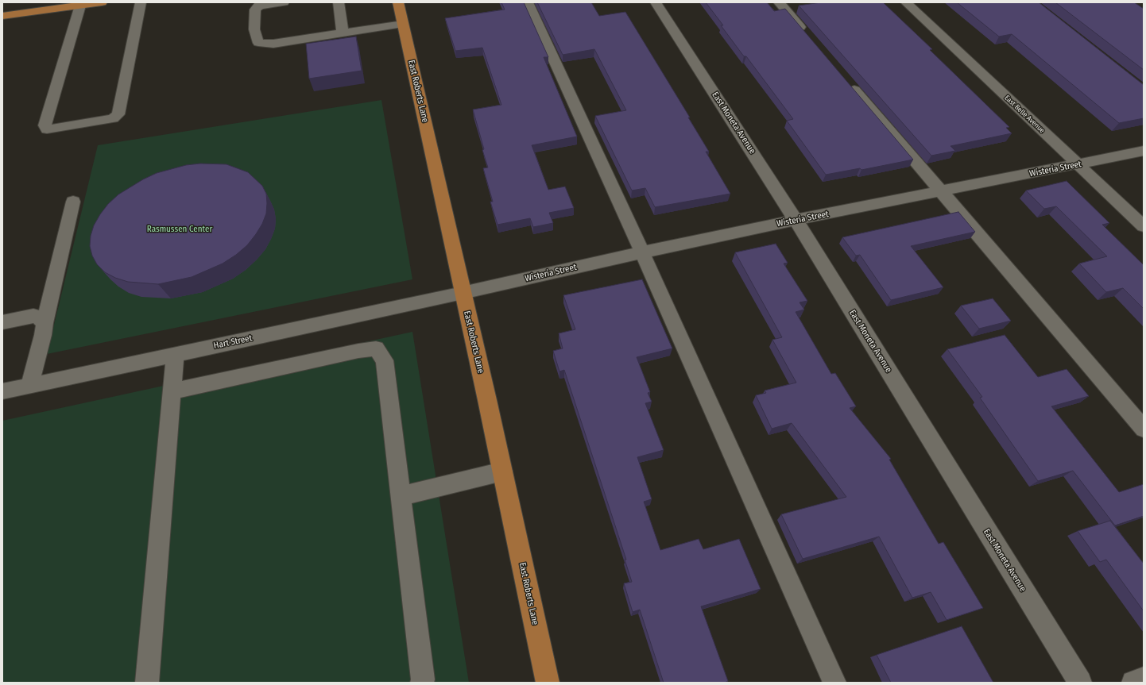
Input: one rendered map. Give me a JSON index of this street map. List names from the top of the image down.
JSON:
{
  "streets": {
    "main road": ["East Roberts Lane"],
    "street": [
      "East Belle Avenue",
      "East Moneta Avenue",
      "Wisteria Street",
      "Hart Street"
    ]
  },
  "crossings": [
    ["East Roberts Lane", "Wisteria Street"],
    ["East Roberts Lane", "Hart Street"],
    ["East Belle Avenue", "Wisteria Street"],
    ["East Moneta Avenue", "Wisteria Street"],
    ["Wisteria Street", "Hart Street"]
  ],
  "parks": ["Rasmussen Center"]
}
